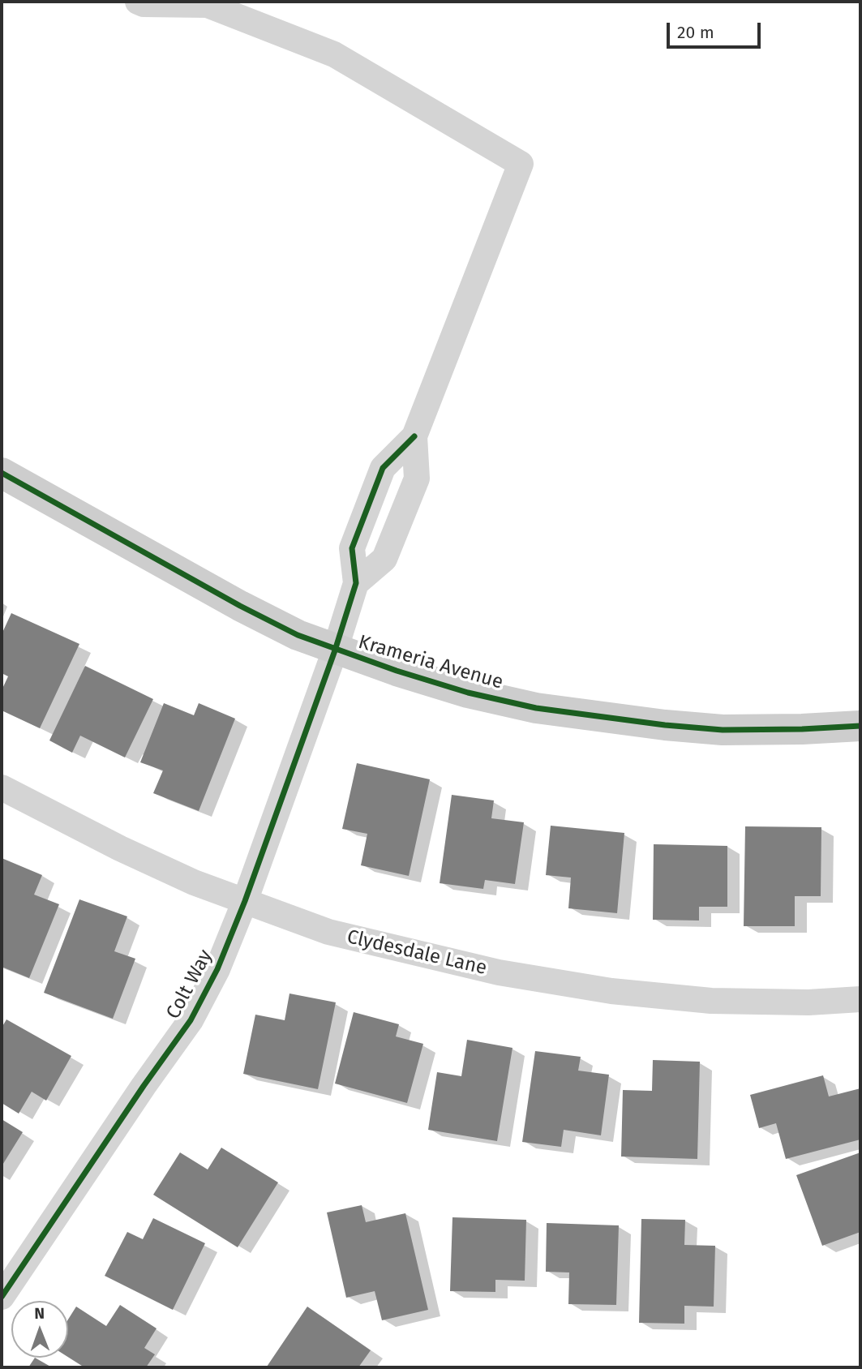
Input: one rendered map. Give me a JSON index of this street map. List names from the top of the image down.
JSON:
{
  "streets": {
    "street": ["Krameria Avenue", "Clydesdale Lane", "Colt Way"]
  },
  "crossings": [
    ["Krameria Avenue", "Colt Way"],
    ["Clydesdale Lane", "Colt Way"]
  ],
  "scale_bar": "20 m",
  "north": "top"
}
